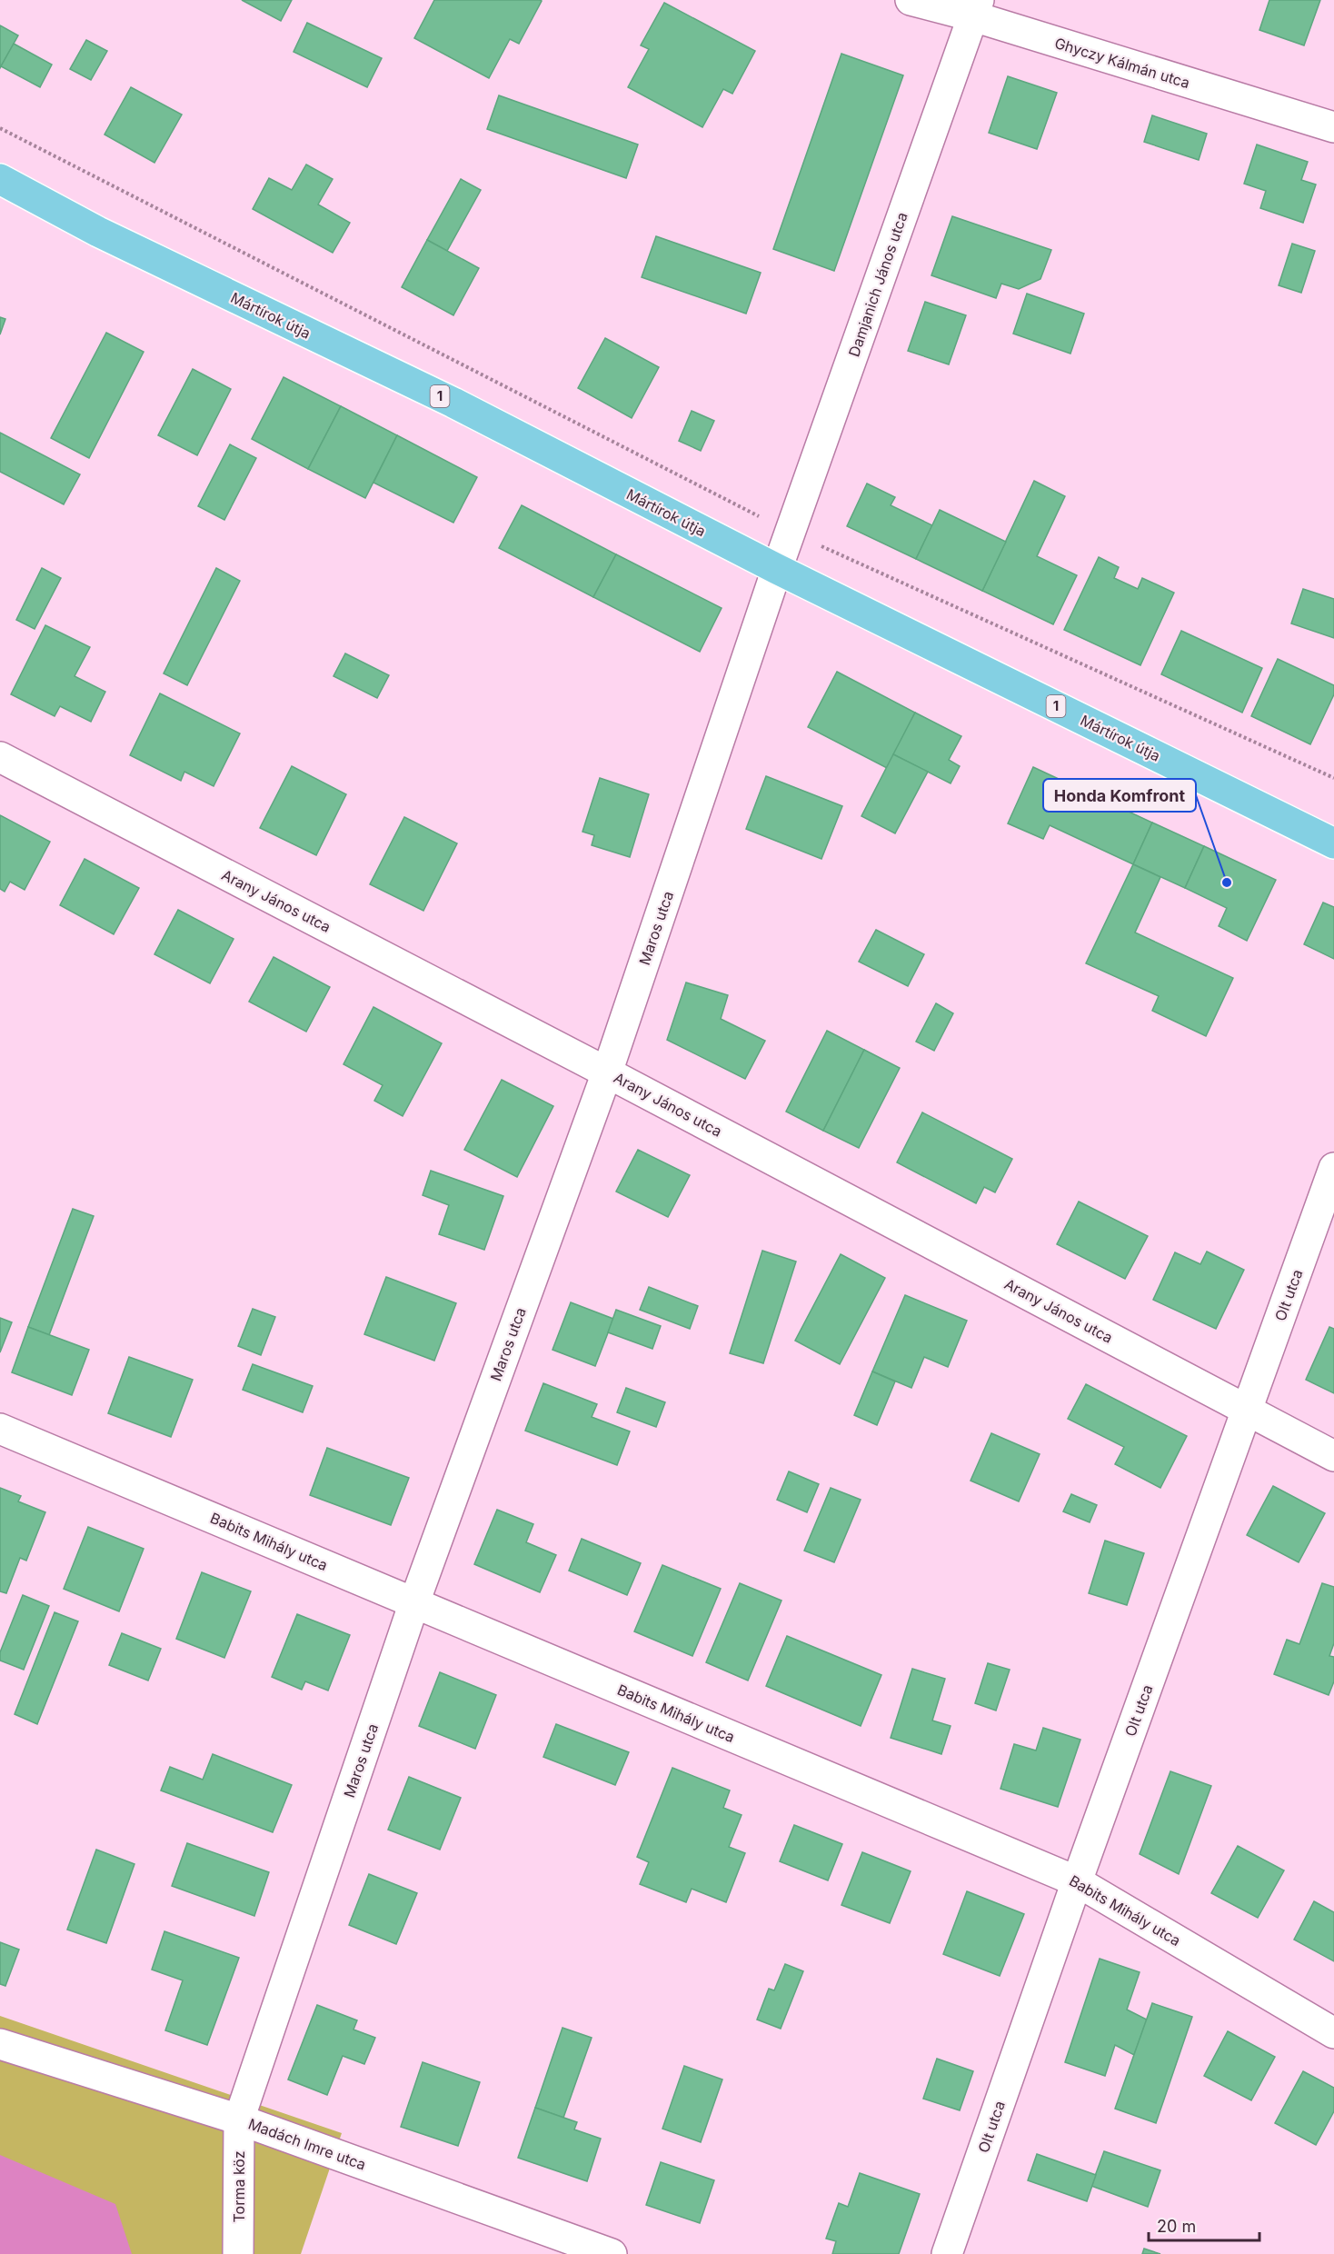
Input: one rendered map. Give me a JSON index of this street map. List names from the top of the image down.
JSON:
{
  "streets": {
    "main road": ["Mártírok útja", "1"],
    "street": [
      "Ghyczy Kálmán utca",
      "Damjanich János utca",
      "Arany János utca",
      "Maros utca",
      "Olt utca",
      "Babits Mihály utca",
      "Madách Imre utca",
      "Torma köz"
    ]
  },
  "crossings": [
    ["Ghyczy Kálmán utca", "Damjanich János utca"],
    ["Damjanich János utca", "Mártírok útja"],
    ["Damjanich János utca", "Maros utca"],
    ["Mártírok útja", "Maros utca"],
    ["Arany János utca", "Maros utca"],
    ["Arany János utca", "Olt utca"],
    ["Maros utca", "Babits Mihály utca"],
    ["Maros utca", "Madách Imre utca"],
    ["Maros utca", "Torma köz"],
    ["Olt utca", "Babits Mihály utca"],
    ["Madách Imre utca", "Torma köz"]
  ],
  "places": ["Honda Komfront"],
  "scale_bar": "20 m"
}
